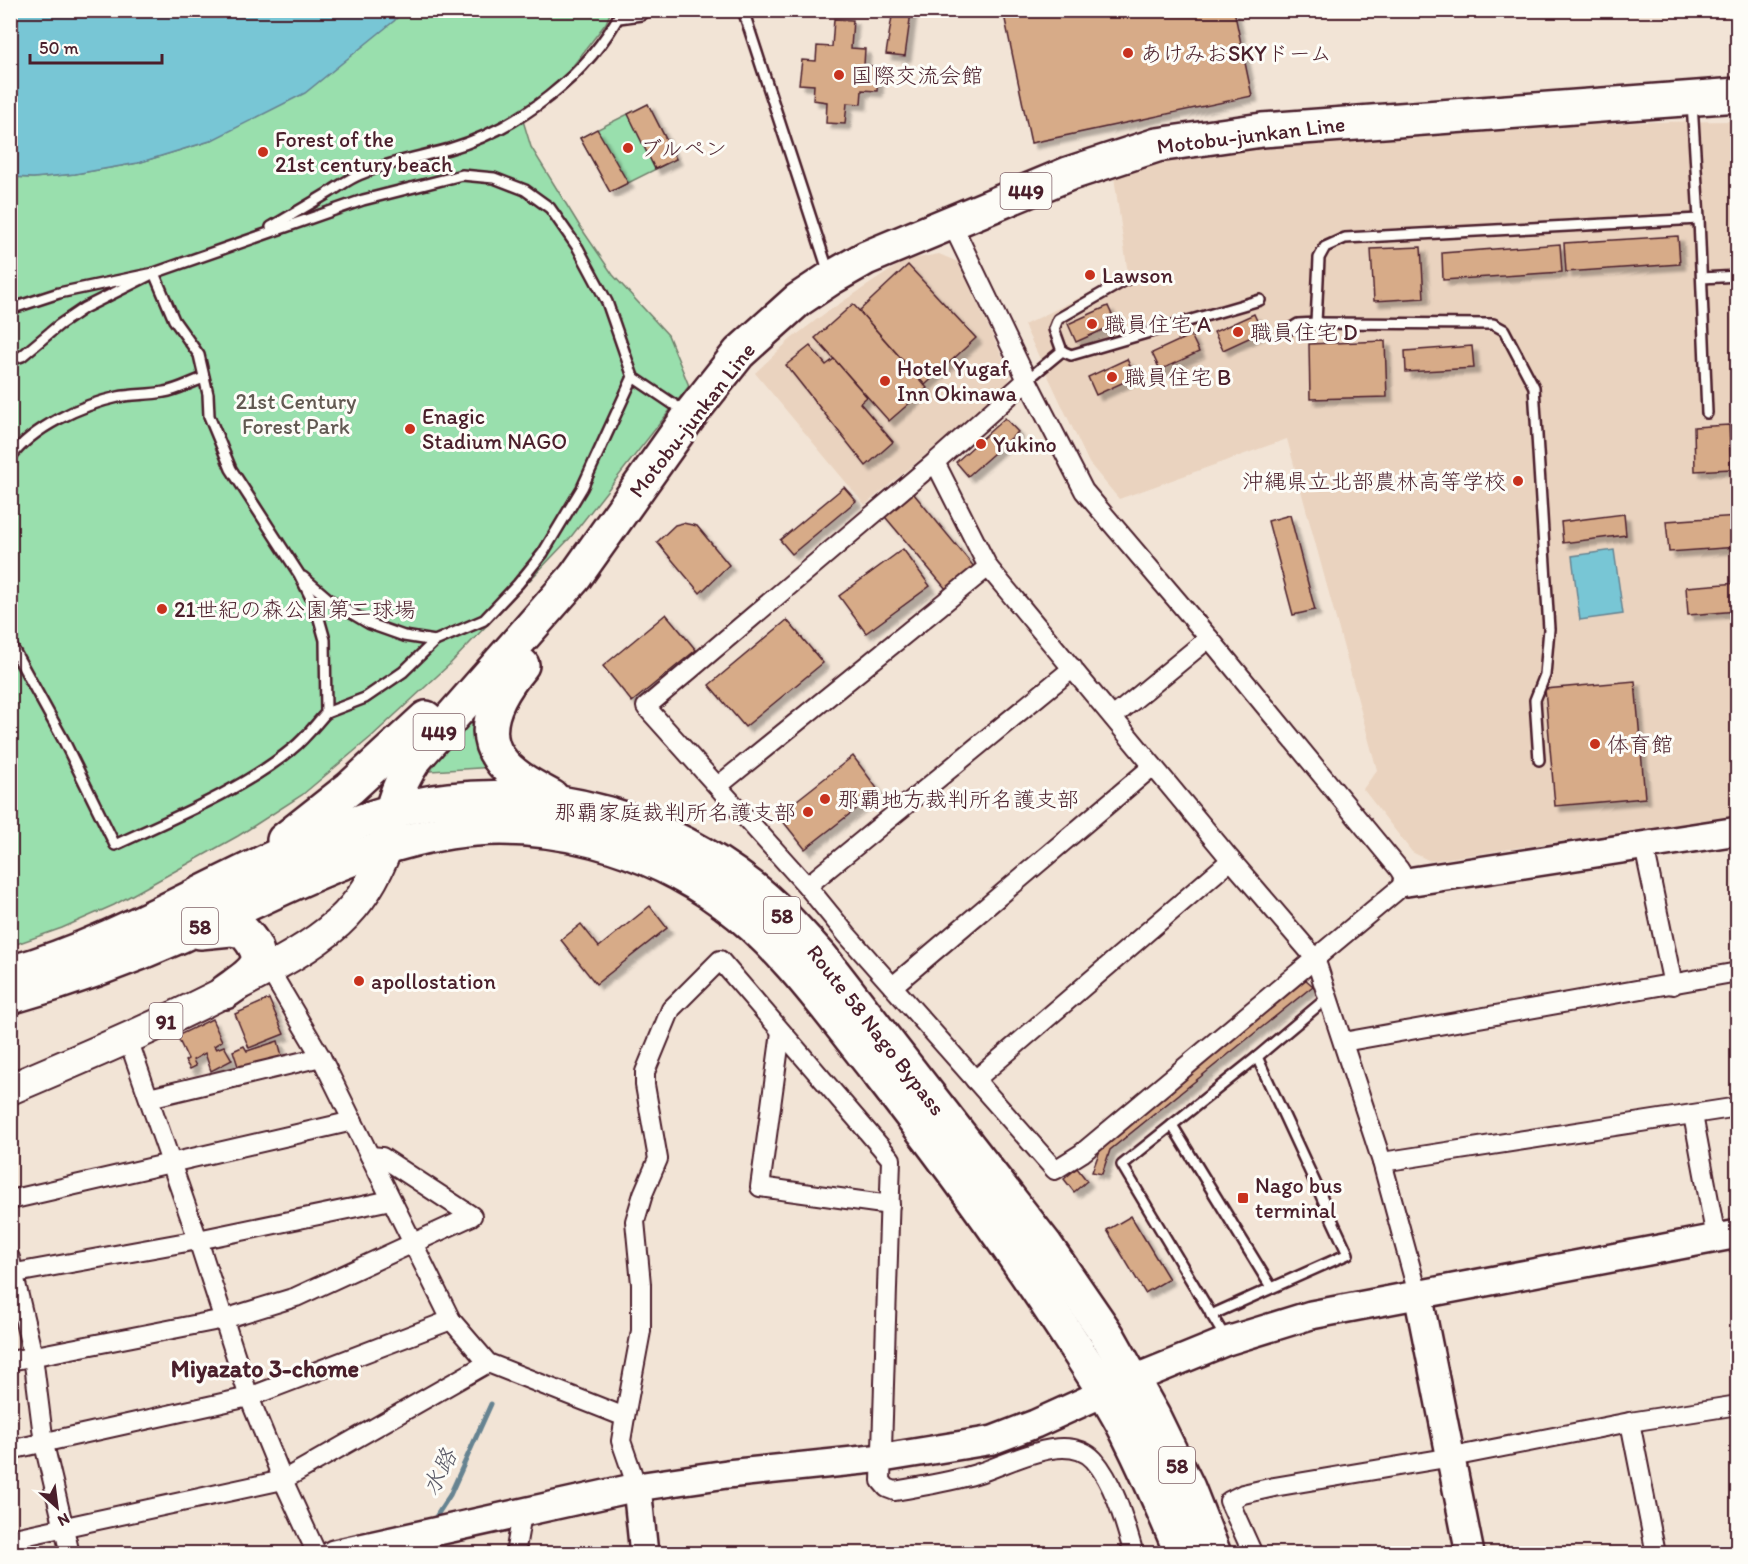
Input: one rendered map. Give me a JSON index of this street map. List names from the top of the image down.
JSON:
{
  "streets": {
    "highway": [
      "Motobu-junkan Line",
      "449",
      "58",
      "Route 58 Nago Bypass"
    ],
    "main road": ["91"]
  },
  "crossings": [
    ["Motobu-junkan Line", "Route 58 Nago Bypass"]
  ],
  "districts": ["Miyazato 3-chome"],
  "water": ["水路"],
  "parks": ["21st Century Forest Park"],
  "places": {
    "other": [
      "あけみおSKYドーム",
      "国際交流会館",
      "ブルペン",
      "Forest of the 21st century beach",
      "Lawson",
      "職員住宅 A",
      "職員住宅 D",
      "職員住宅 B",
      "Hotel Yugaf Inn Okinawa",
      "Enagic Stadium NAGO",
      "Yukino",
      "沖縄県立北部農林高等学校",
      "21世紀の森公園第二球場",
      "体育館",
      "那覇地方裁判所名護支部",
      "那覇家庭裁判所名護支部",
      "apollostation"
    ],
    "transit": ["Nago bus terminal"]
  },
  "scale_bar": "50 m",
  "north": "bottom right"
}
